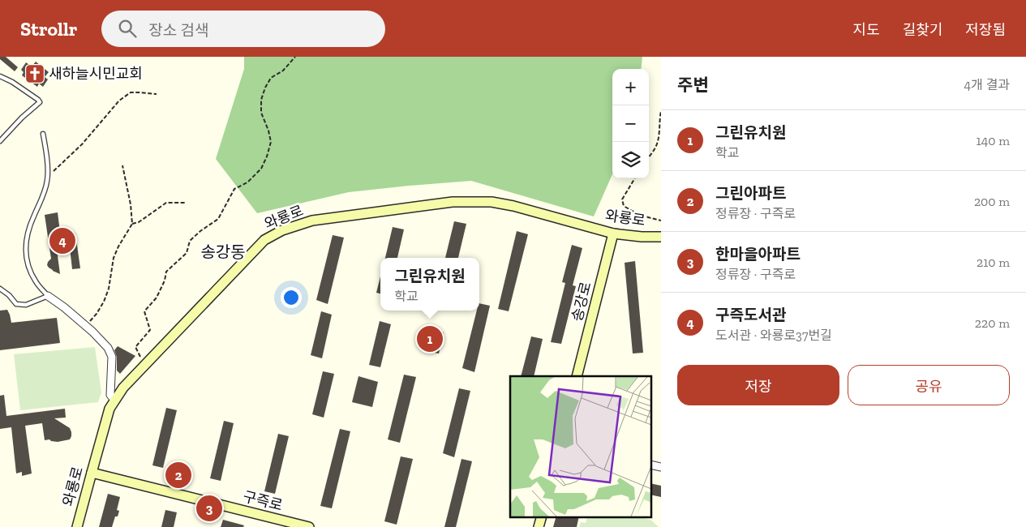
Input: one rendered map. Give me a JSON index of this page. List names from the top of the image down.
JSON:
{
  "streets": {
    "main road": ["와룡로", "송강로", "구즉로"]
  },
  "crossings": [
    ["와룡로", "송강로"],
    ["와룡로", "구즉로"]
  ],
  "districts": ["송강동"],
  "places": {
    "church": ["새하늘시민교회"]
  },
  "page": {
    "header": "Strollr",
    "search": "장소 검색",
    "nav": ["지도", "길찾기", "저장됨"],
    "heading": ["주변", "4개 결과"],
    "map_buttons": ["+", "−"],
    "list": [
      {
        "mark": "1",
        "name": "그린유치원",
        "note": "학교",
        "value": "140 m"
      },
      {
        "mark": "2",
        "name": "그린아파트",
        "note": "정류장 · 구즉로",
        "value": "200 m"
      },
      {
        "mark": "3",
        "name": "한마을아파트",
        "note": "정류장 · 구즉로",
        "value": "210 m"
      },
      {
        "mark": "4",
        "name": "구즉도서관",
        "note": "도서관 · 와룡로37번길",
        "value": "220 m"
      }
    ],
    "pins": [
      "4",
      "1",
      "2",
      "3"
    ],
    "popup": ["그린유치원", "학교"],
    "buttons": ["저장", "공유"]
  }
}
